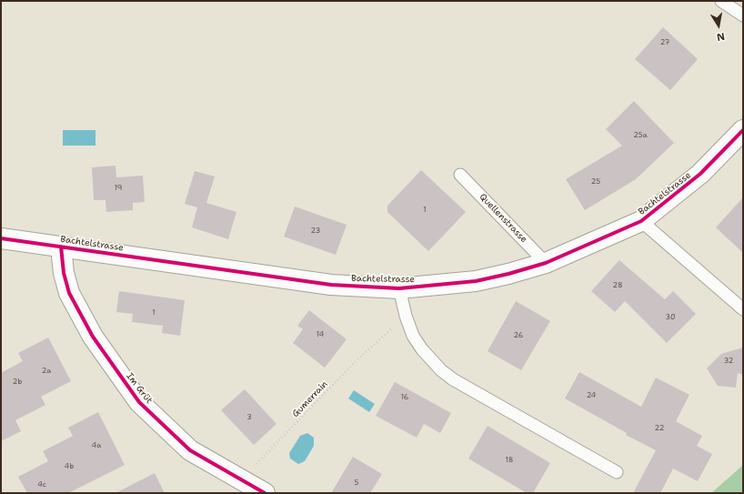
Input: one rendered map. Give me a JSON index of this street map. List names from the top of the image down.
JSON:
{
  "streets": {
    "street": ["Bachtelstrasse", "Im Grüt"],
    "lane": ["Quellenstrasse"],
    "path": ["Gumerrain"]
  },
  "crossings": [
    ["Bachtelstrasse", "Quellenstrasse"],
    ["Bachtelstrasse", "Im Grüt"],
    ["Bachtelstrasse", "Gumerrain"],
    ["Im Grüt", "Gumerrain"]
  ],
  "house_numbers": [
    "27",
    "25a",
    "25",
    "19",
    "1",
    "23",
    "28",
    "1",
    "30",
    "14",
    "26",
    "32",
    "2a",
    "2b",
    "24",
    "16",
    "3",
    "22",
    "4a",
    "18",
    "4b",
    "5",
    "4c"
  ],
  "north": "bottom"
}
